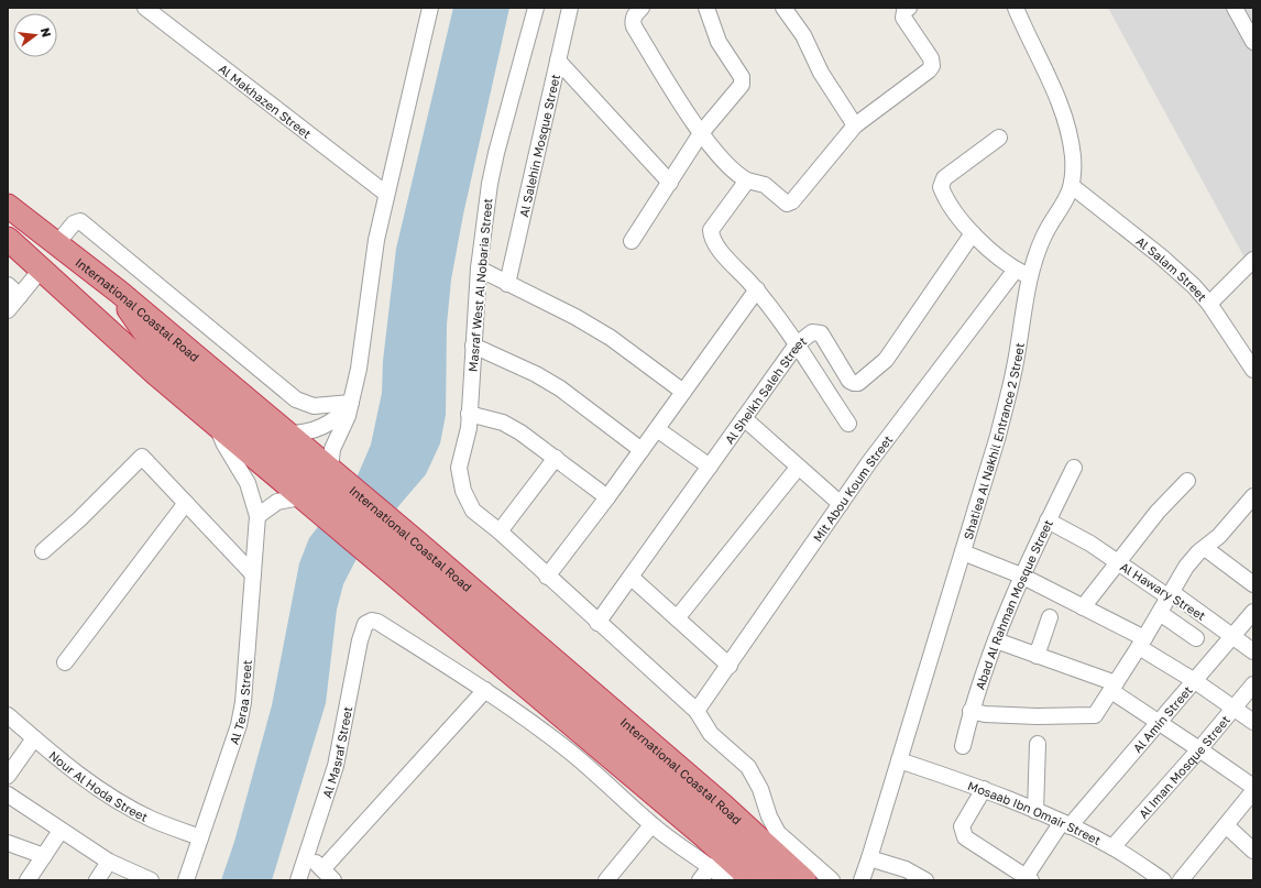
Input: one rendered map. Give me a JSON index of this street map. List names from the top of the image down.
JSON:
{
  "streets": {
    "highway": ["International Coastal Road"],
    "street": [
      "Al Makhazen Street",
      "Al Salehin Mosque Street",
      "Al Salam Street",
      "Masraf West Al Nobaria Street",
      "Al Sheikh Saleh Street",
      "Shatiea Al Nakhil Entrance 2 Street",
      "Mit Abou Koum Street",
      "Al Hawary Street",
      "Abad Al Rahman Mosque Street",
      "Al Teraa Street",
      "Al Amin Street",
      "Al Masraf Street",
      "Al Iman Mosque Street",
      "Nour Al Hoda Street",
      "Mosaab Ibn Omair Street"
    ]
  },
  "crossings": [
    ["Al Salam Street", "Shatiea Al Nakhil Entrance 2 Street"],
    ["International Coastal Road", "Al Teraa Street"],
    ["Shatiea Al Nakhil Entrance 2 Street", "Mosaab Ibn Omair Street"],
    ["Al Hawary Street", "Abad Al Rahman Mosque Street"],
    ["Al Hawary Street", "Al Amin Street"],
    ["Al Teraa Street", "Nour Al Hoda Street"],
    ["Al Amin Street", "Mosaab Ibn Omair Street"],
    ["Al Iman Mosque Street", "Mosaab Ibn Omair Street"]
  ],
  "north": "right"
}
